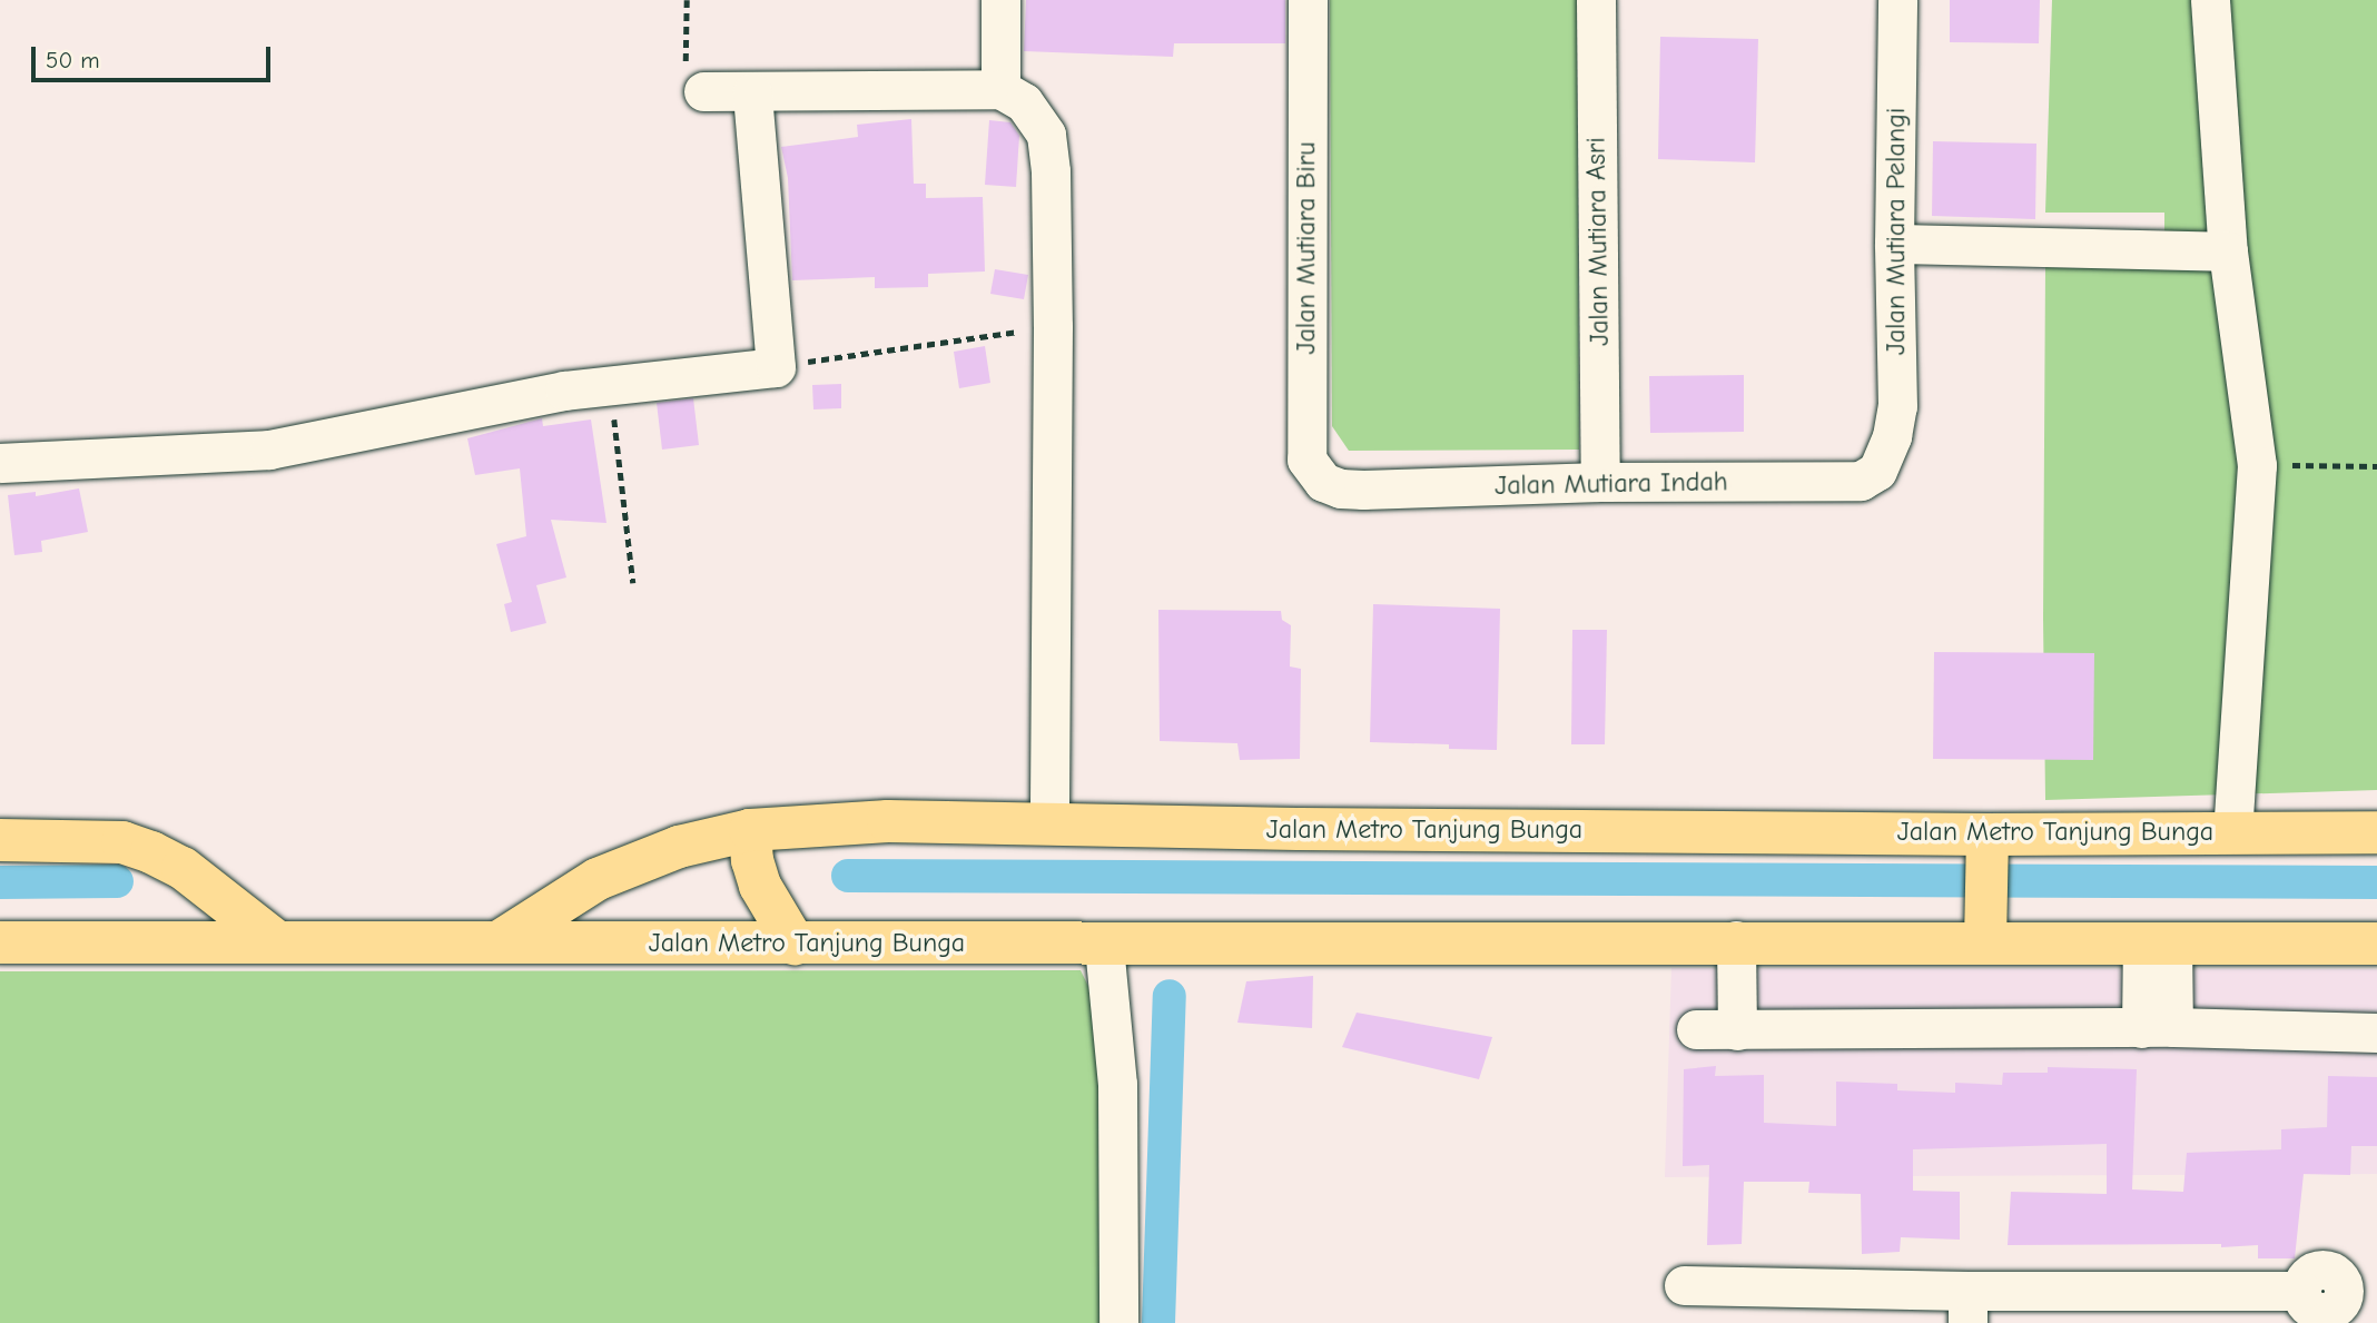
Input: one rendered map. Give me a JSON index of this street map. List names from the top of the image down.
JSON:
{
  "streets": {
    "main road": ["Jalan Metro Tanjung Bunga"],
    "street": [
      "Jalan Mutiara Pelangi",
      "Jalan Mutiara Asri",
      "Jalan Mutiara Biru",
      "Jalan Mutiara Indah"
    ]
  },
  "crossings": [
    ["Jalan Mutiara Pelangi", "Jalan Mutiara Indah"],
    ["Jalan Mutiara Asri", "Jalan Mutiara Indah"],
    ["Jalan Mutiara Biru", "Jalan Mutiara Indah"]
  ],
  "scale_bar": "50 m"
}
